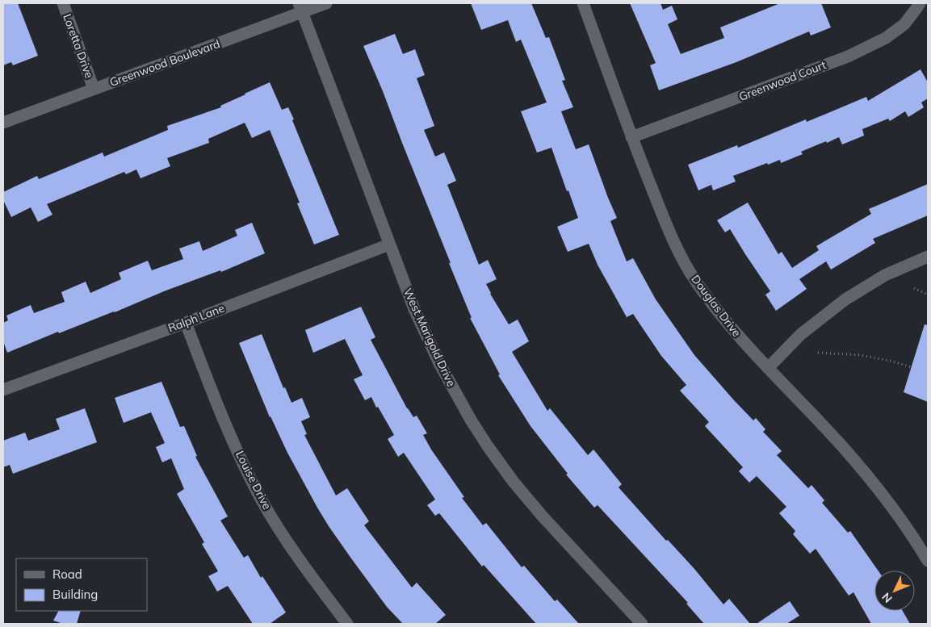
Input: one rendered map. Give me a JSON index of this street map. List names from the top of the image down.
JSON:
{
  "streets": {
    "street": [
      "Loretta Drive",
      "Greenwood Boulevard",
      "Greenwood Court",
      "Douglas Drive",
      "Ralph Lane",
      "West Marigold Drive",
      "Louise Drive"
    ]
  },
  "crossings": [
    ["Loretta Drive", "Greenwood Boulevard"],
    ["Greenwood Boulevard", "West Marigold Drive"],
    ["Greenwood Court", "Douglas Drive"],
    ["Ralph Lane", "West Marigold Drive"],
    ["Ralph Lane", "Louise Drive"]
  ],
  "legend": ["Road", "Building"],
  "north": "bottom left"
}
